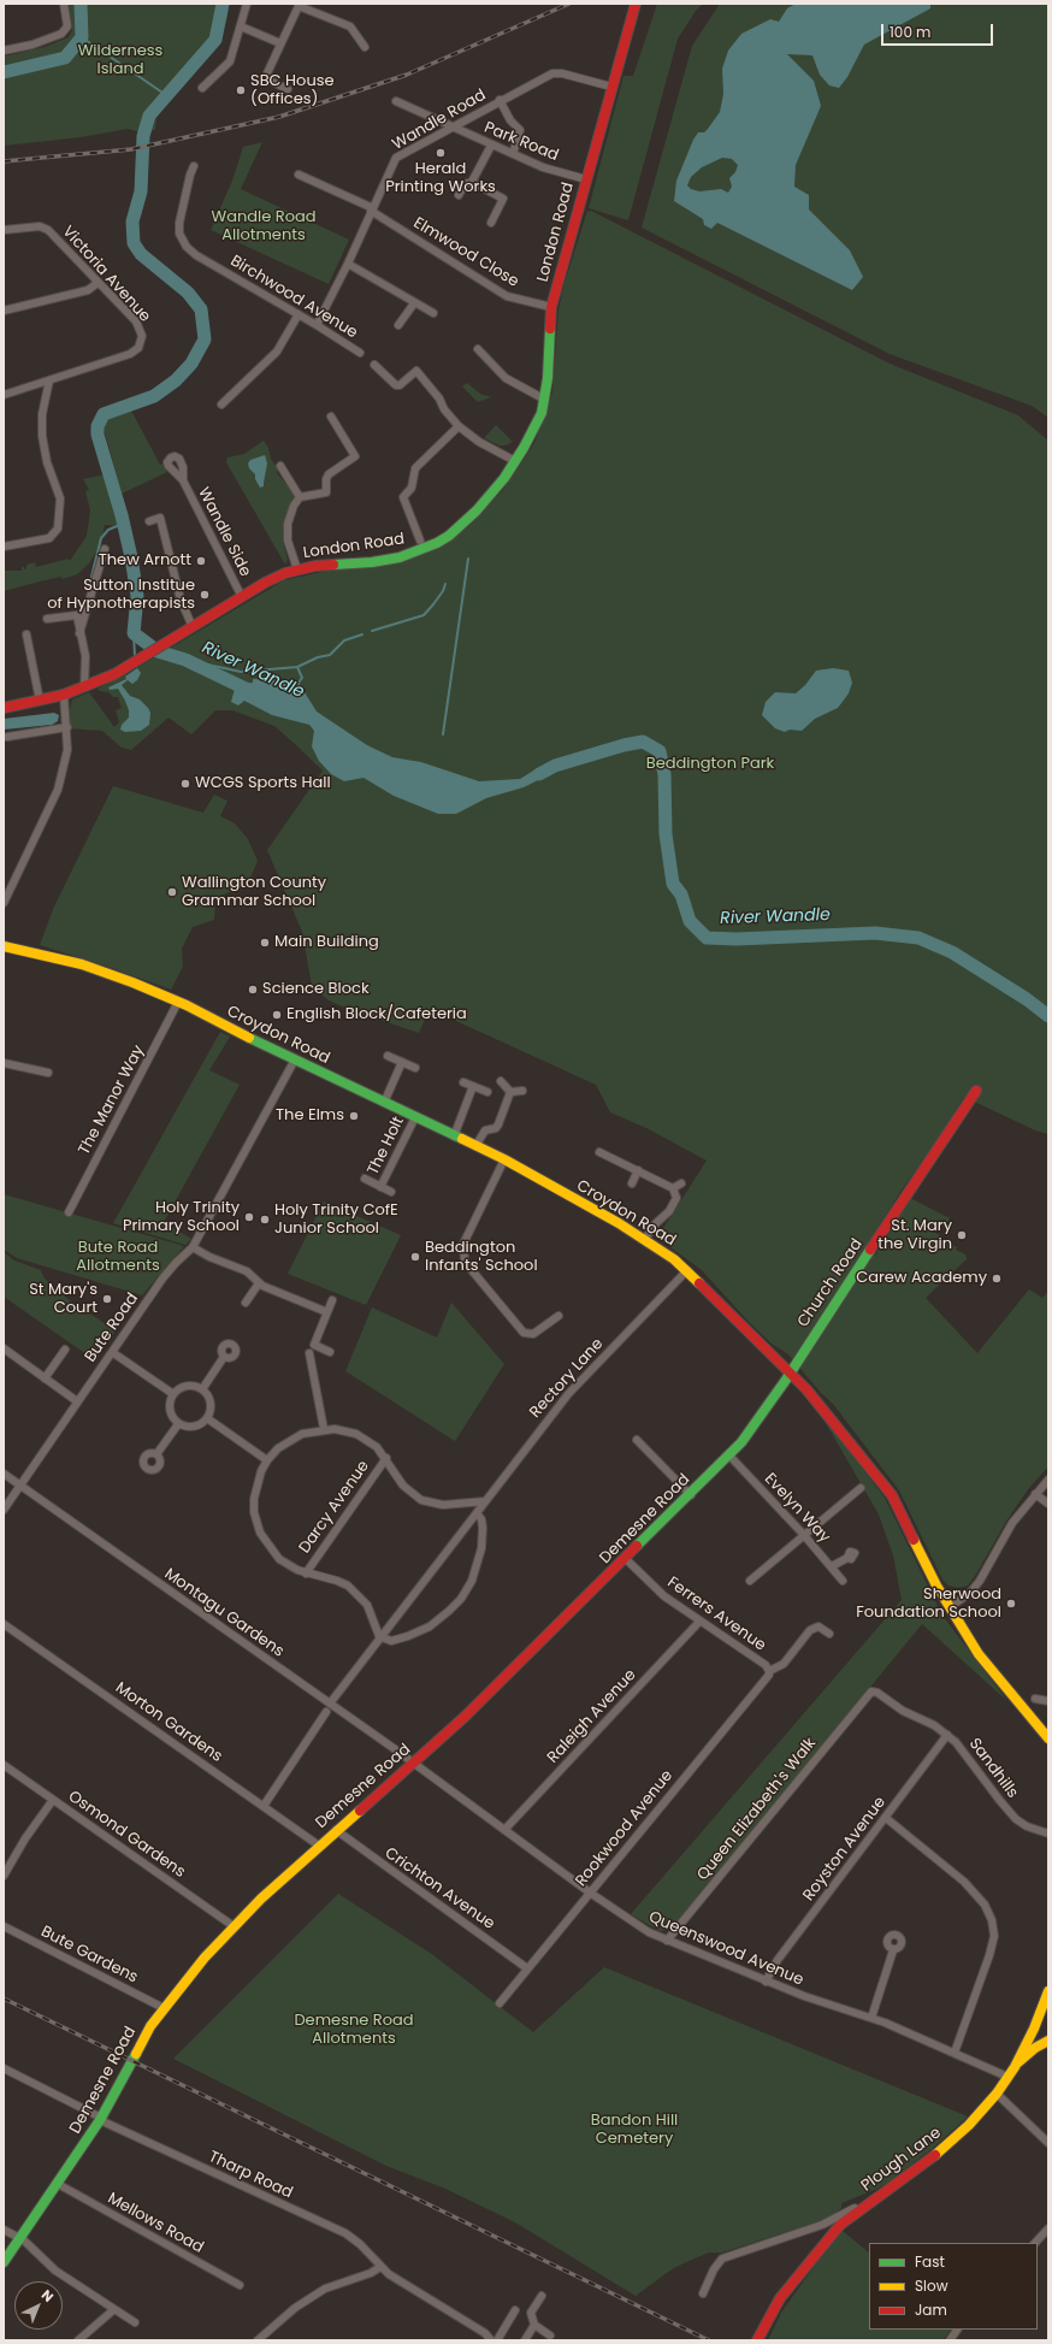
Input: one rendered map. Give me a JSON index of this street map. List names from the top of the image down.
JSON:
{
  "streets": {
    "main road": [
      "London Road",
      "Croydon Road",
      "Church Road",
      "Demesne Road",
      "Plough Lane"
    ],
    "street": [
      "Wandle Road",
      "Park Road",
      "Elmwood Close",
      "Victoria Avenue",
      "Birchwood Avenue",
      "Wandle Side",
      "The Manor Way",
      "The Holt",
      "Bute Road",
      "Rectory Lane",
      "Darcy Avenue",
      "Evelyn Way",
      "Montagu Gardens",
      "Ferrers Avenue",
      "Raleigh Avenue",
      "Morton Gardens",
      "Sandhills",
      "Queen Elizabeth's Walk",
      "Rookwood Avenue",
      "Osmond Gardens",
      "Royston Avenue",
      "Crichton Avenue",
      "Queenswood Avenue",
      "Bute Gardens",
      "Tharp Road",
      "Mellows Road"
    ]
  },
  "crossings": [
    ["Wandle Road", "Park Road"],
    ["Wandle Road", "London Road"],
    ["Wandle Road", "Elmwood Close"],
    ["Wandle Road", "Birchwood Avenue"],
    ["Park Road", "London Road"],
    ["London Road", "Elmwood Close"],
    ["London Road", "Wandle Side"],
    ["Croydon Road", "The Manor Way"],
    ["Croydon Road", "The Holt"],
    ["Croydon Road", "Church Road"],
    ["Croydon Road", "Bute Road"],
    ["Croydon Road", "Rectory Lane"],
    ["Croydon Road", "Demesne Road"],
    ["Church Road", "Demesne Road"],
    ["Bute Road", "Montagu Gardens"],
    ["Rectory Lane", "Montagu Gardens"],
    ["Evelyn Way", "Demesne Road"],
    ["Demesne Road", "Montagu Gardens"],
    ["Demesne Road", "Ferrers Avenue"],
    ["Demesne Road", "Morton Gardens"],
    ["Demesne Road", "Osmond Gardens"],
    ["Demesne Road", "Crichton Avenue"],
    ["Demesne Road", "Queenswood Avenue"],
    ["Demesne Road", "Bute Gardens"],
    ["Demesne Road", "Tharp Road"],
    ["Demesne Road", "Mellows Road"],
    ["Montagu Gardens", "Queenswood Avenue"],
    ["Ferrers Avenue", "Raleigh Avenue"],
    ["Ferrers Avenue", "Rookwood Avenue"],
    ["Raleigh Avenue", "Queenswood Avenue"],
    ["Sandhills", "Queen Elizabeth's Walk"],
    ["Sandhills", "Royston Avenue"],
    ["Queen Elizabeth's Walk", "Queenswood Avenue"],
    ["Rookwood Avenue", "Crichton Avenue"],
    ["Rookwood Avenue", "Queenswood Avenue"],
    ["Royston Avenue", "Queenswood Avenue"],
    ["Queenswood Avenue", "Plough Lane"]
  ],
  "water": ["River Wandle"],
  "parks": [
    "Wilderness Island",
    "Wandle Road Allotments",
    "Beddington Park",
    "Bute Road Allotments",
    "Demesne Road Allotments",
    "Bandon Hill Cemetery"
  ],
  "places": [
    "SBC House (Offices)",
    "Herald Printing Works",
    "Thew Arnott",
    "Sutton Institue of Hypnotherapists",
    "WCGS Sports Hall",
    "Wallington County Grammar School",
    "Main Building",
    "Science Block",
    "English Block/Cafeteria",
    "The Elms",
    "Holy Trinity Primary School",
    "Holy Trinity CofE Junior School",
    "St. Mary the Virgin",
    "Beddington Infants' School",
    "Carew Academy",
    "St Mary's Court",
    "Sherwood Foundation School"
  ],
  "legend": ["Fast", "Slow", "Jam"],
  "scale_bar": "100 m",
  "north": "top right"
}
